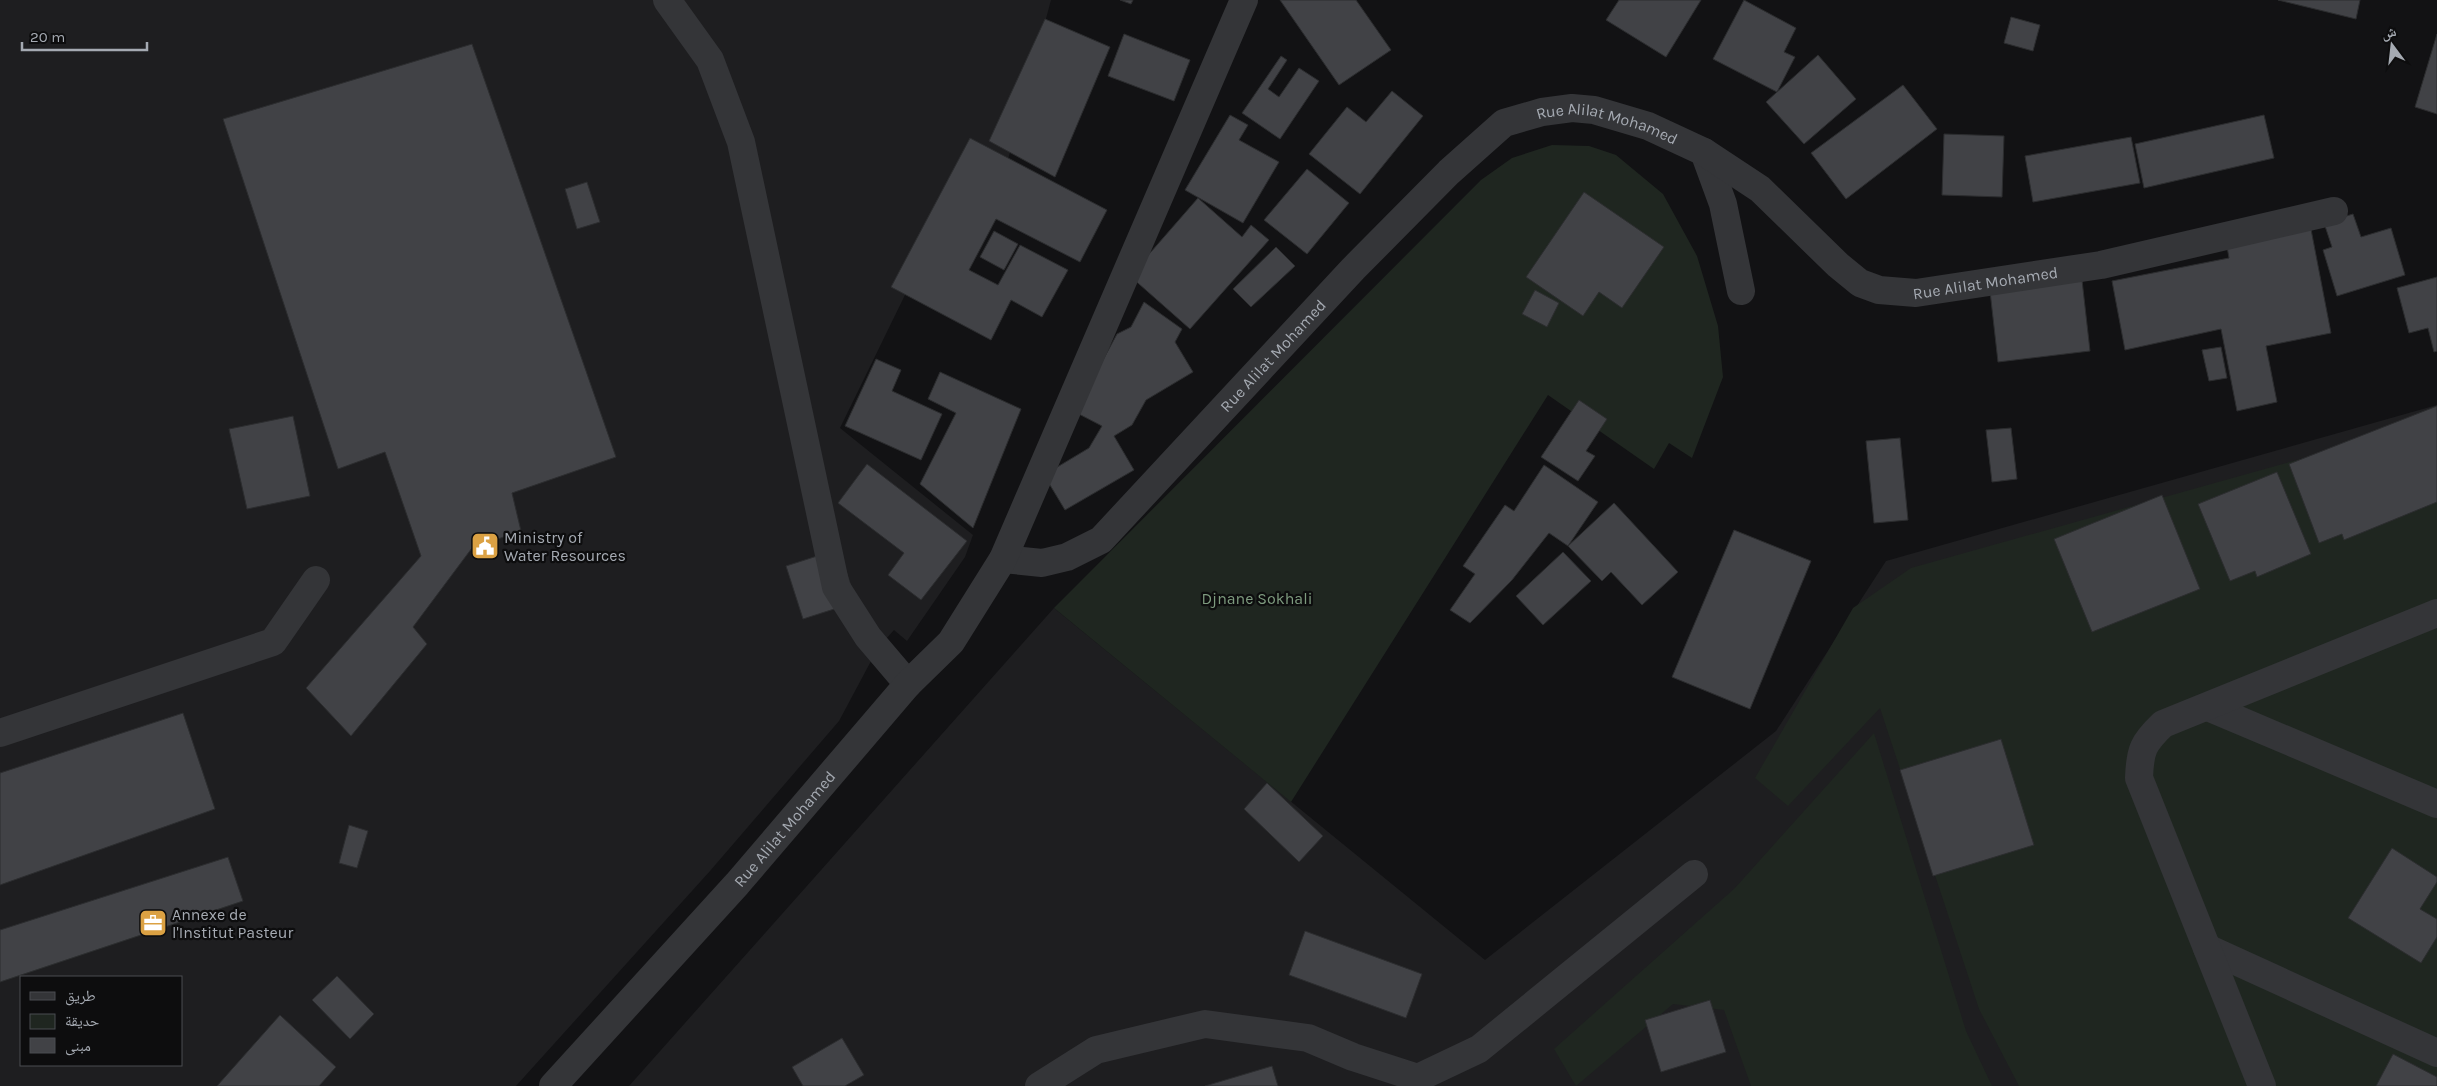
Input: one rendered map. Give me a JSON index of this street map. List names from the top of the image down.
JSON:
{
  "streets": {
    "street": ["Rue Alilat Mohamed"]
  },
  "parks": ["Djnane Sokhali"],
  "places": {
    "public building": ["Ministry of Water Resources"],
    "office": ["Annexe de l'Institut Pasteur"]
  },
  "legend": ["طريق", "حديقة", "مبنى"],
  "scale_bar": "20 m",
  "north": "top"
}
